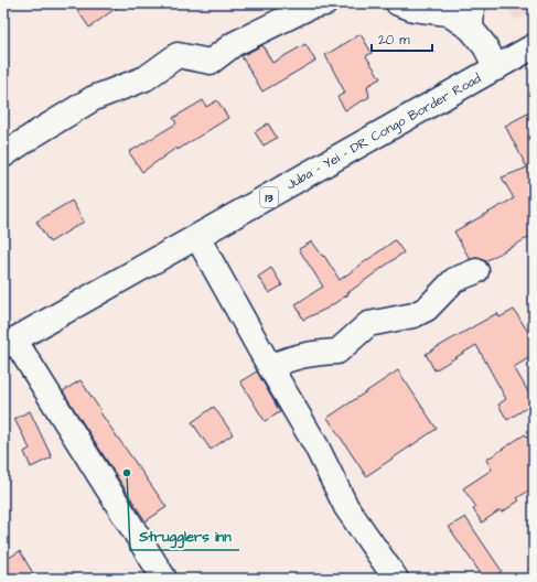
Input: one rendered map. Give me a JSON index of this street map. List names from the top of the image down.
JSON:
{
  "streets": {
    "street": ["Juba - Yei - DR Congo Border Road", "13"]
  },
  "places": ["Strugglers inn"],
  "scale_bar": "20 m"
}
